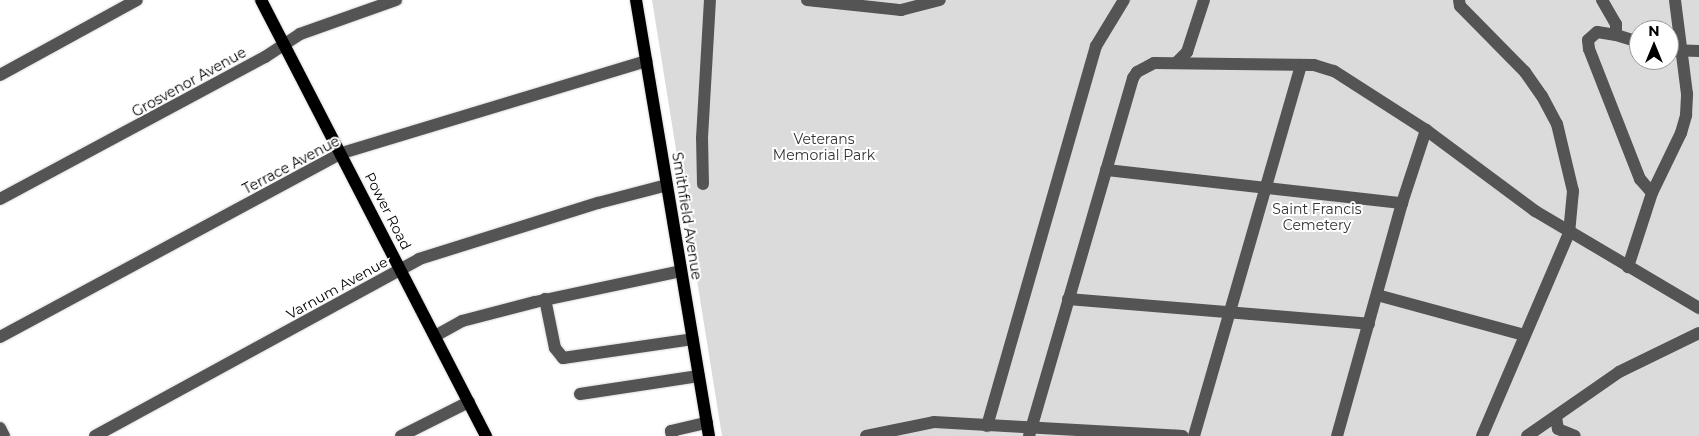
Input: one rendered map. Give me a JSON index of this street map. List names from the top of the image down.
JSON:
{
  "streets": {
    "main road": ["Power Road", "Smithfield Avenue"],
    "street": ["Grosvenor Avenue", "Terrace Avenue", "Varnum Avenue"]
  },
  "crossings": [
    ["Grosvenor Avenue", "Power Road"],
    ["Terrace Avenue", "Power Road"],
    ["Terrace Avenue", "Smithfield Avenue"],
    ["Power Road", "Varnum Avenue"],
    ["Smithfield Avenue", "Varnum Avenue"]
  ],
  "parks": ["Veterans Memorial Park", "Saint Francis Cemetery"],
  "north": "top"
}
